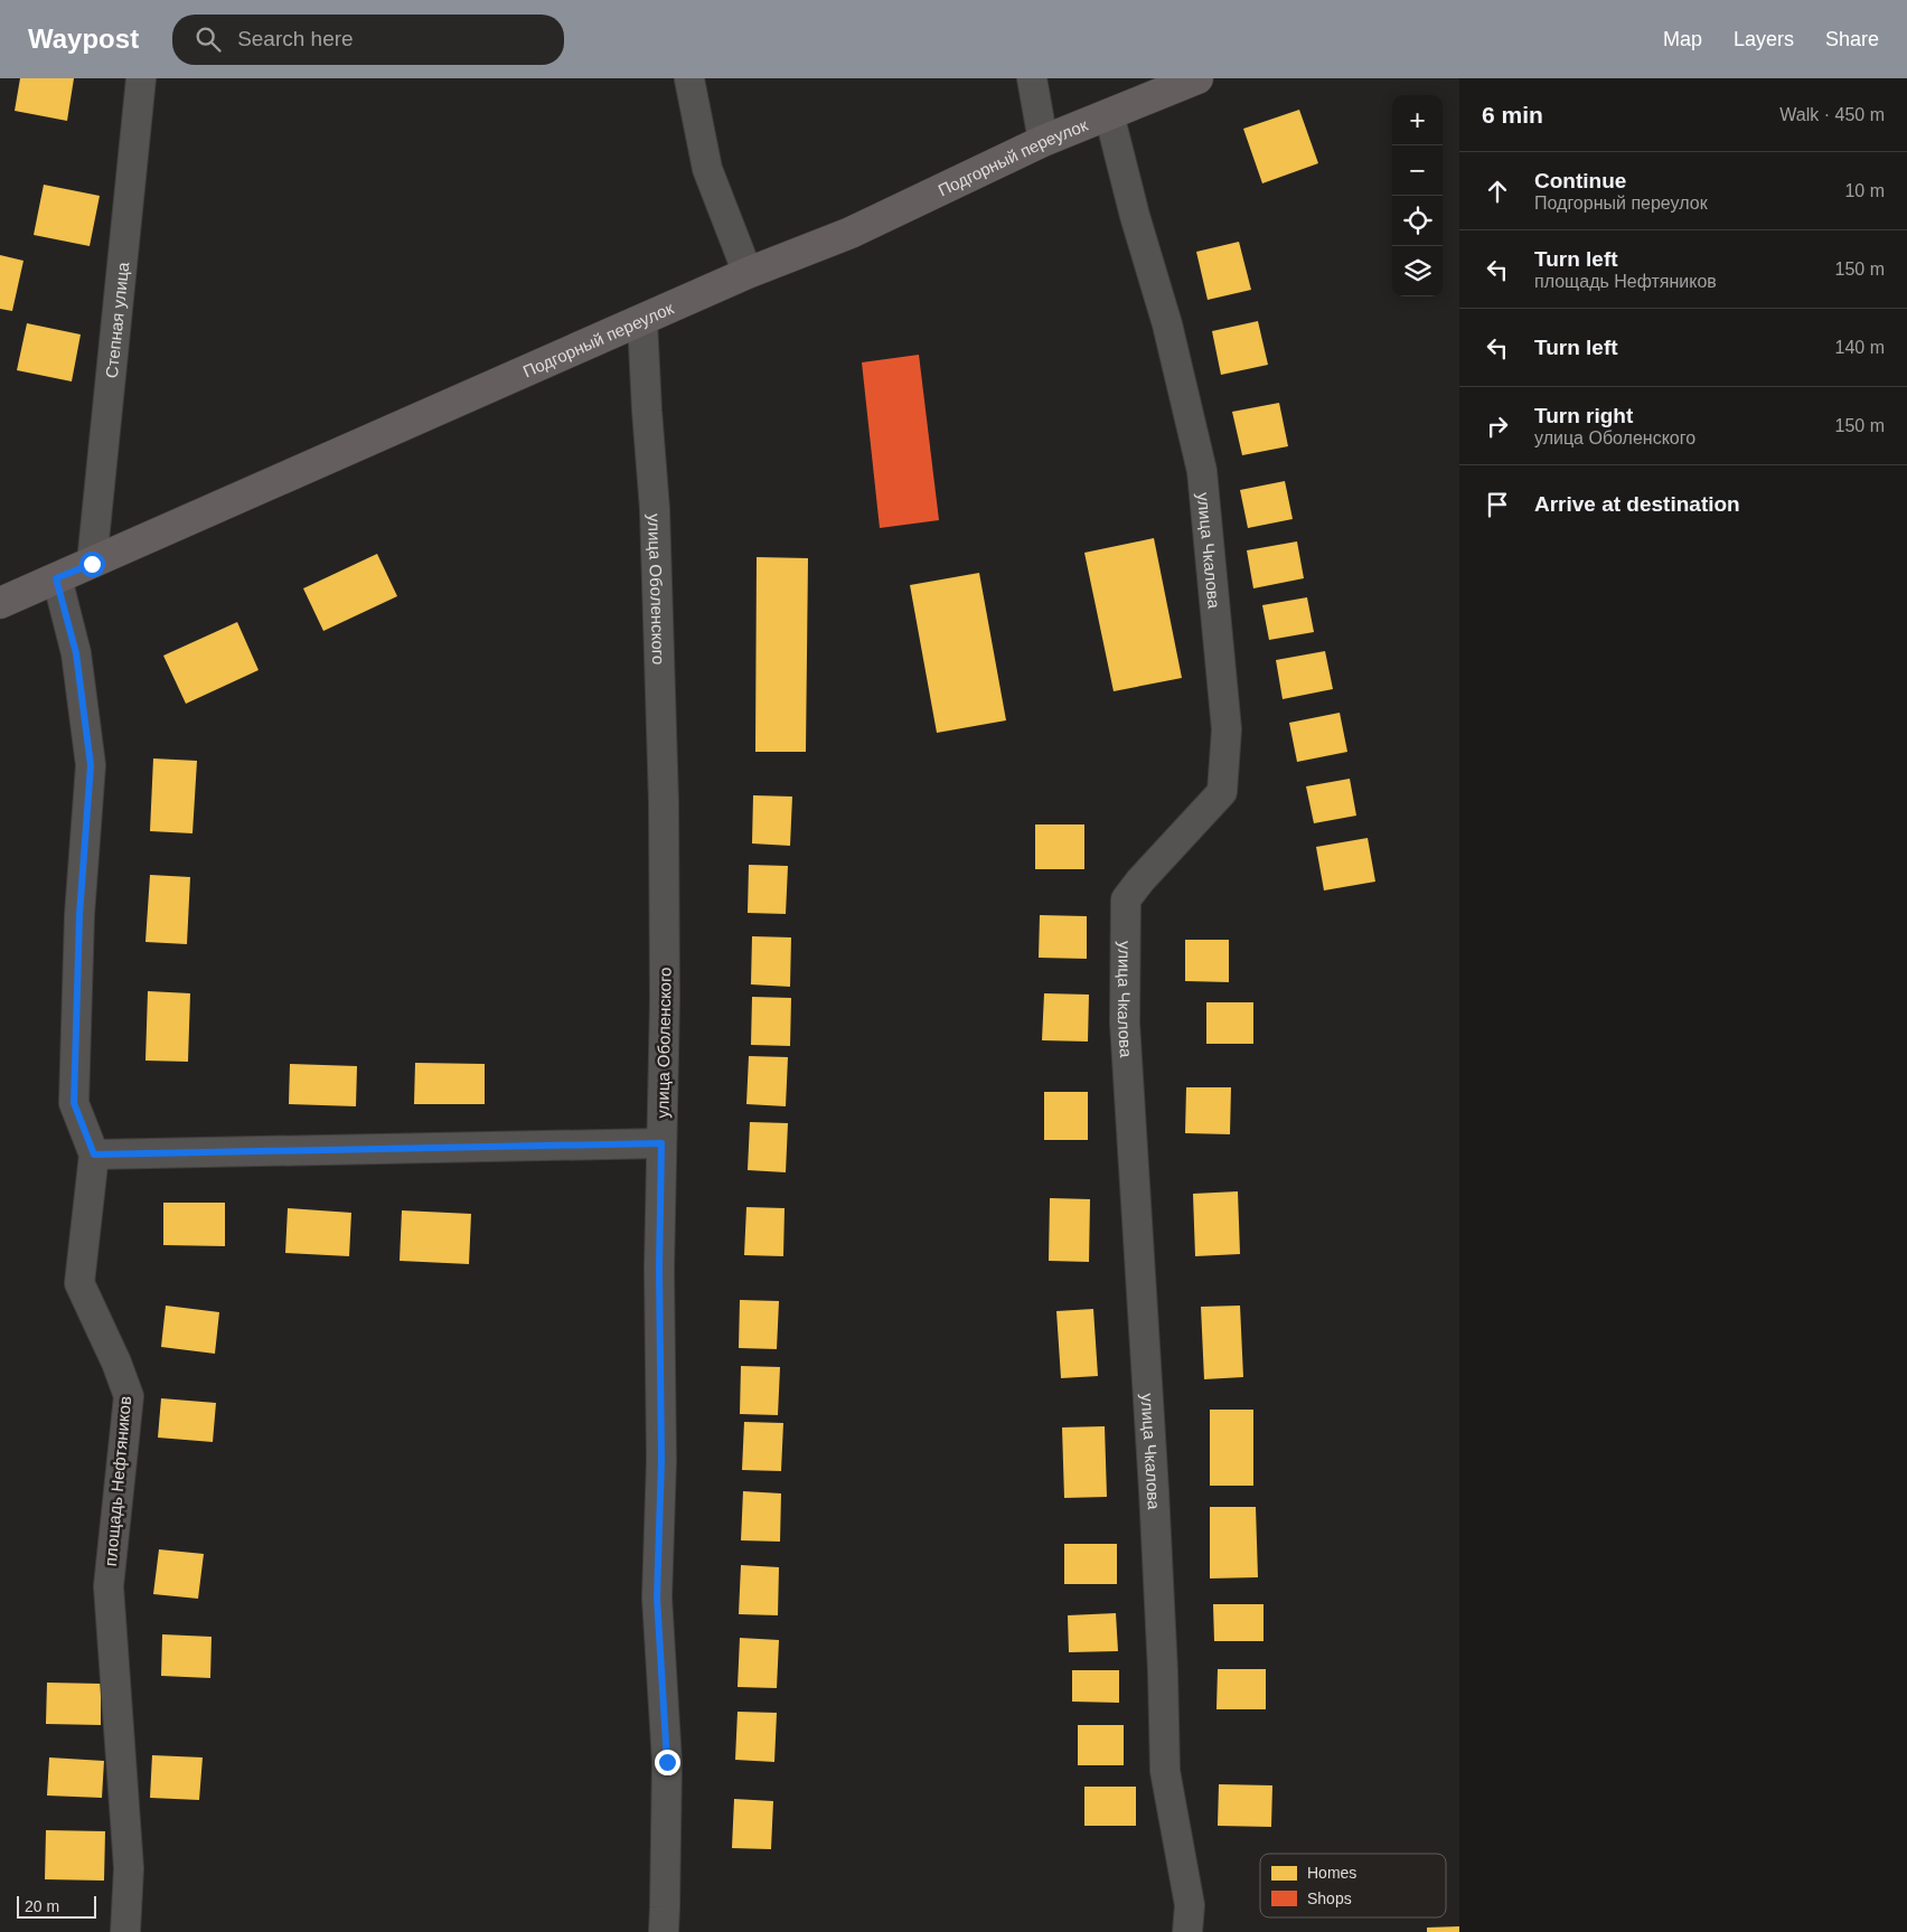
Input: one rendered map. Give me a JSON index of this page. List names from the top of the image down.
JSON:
{
  "streets": {
    "main road": ["Подгорный переулок"],
    "street": [
      "Степная улица",
      "улица Чкалова",
      "улица Оболенского",
      "площадь Нефтяников"
    ]
  },
  "crossings": [
    ["Подгорный переулок", "Степная улица"],
    ["Подгорный переулок", "улица Чкалова"],
    ["Подгорный переулок", "улица Оболенского"],
    ["Подгорный переулок", "площадь Нефтяников"]
  ],
  "legend": ["Homes", "Shops"],
  "scale_bar": "20 m",
  "page": {
    "header": "Waypost",
    "search": "Search here",
    "nav": ["Map", "Layers", "Share"],
    "heading": ["6 min", "Walk · 450 m"],
    "map_buttons": ["+", "−"],
    "list": [
      ["Continue", "Подгорный переулок", "10 m"],
      ["Turn left", "площадь Нефтяников", "150 m"],
      ["Turn left", "140 m"],
      ["Turn right", "улица Оболенского", "150 m"],
      "Arrive at destination"
    ],
    "scale": "20 m"
  }
}
